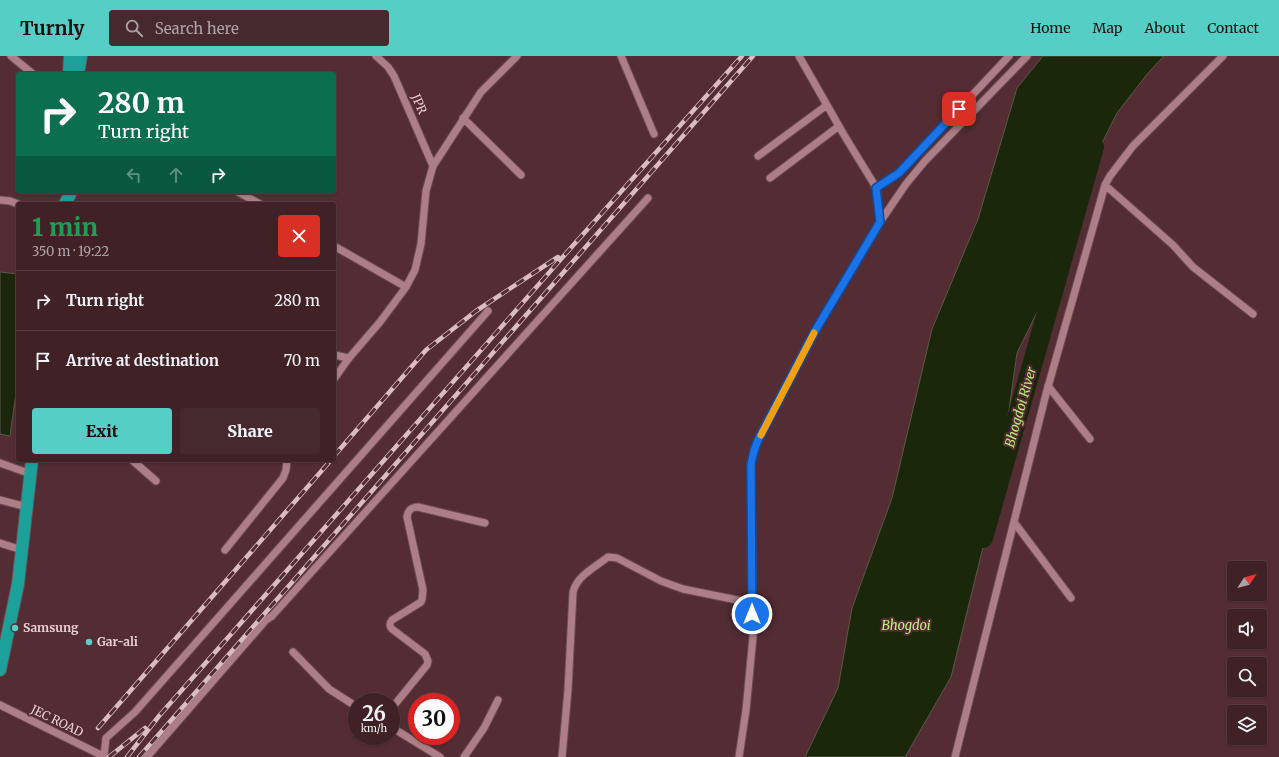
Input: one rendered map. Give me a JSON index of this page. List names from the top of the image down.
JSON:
{
  "streets": {
    "street": ["JPR", "JEC ROAD"]
  },
  "water": ["Bhogdoi River", "Bhogdoi"],
  "places": ["Samsung", "Gar-ali"],
  "north": "top right",
  "page": {
    "header": "Turnly",
    "search": "Search here",
    "nav": [
      "Home",
      "Map",
      "About",
      "Contact"
    ],
    "turn": ["280 m", "Turn right"],
    "heading": ["1 min", "350 m · 19:22"],
    "list": [
      {
        "name": "Turn right",
        "value": "280 m"
      },
      {
        "name": "Arrive at destination",
        "value": "70 m"
      }
    ],
    "buttons": ["Exit", "Share"],
    "speed": "26 km/h",
    "limit": "30"
  }
}
